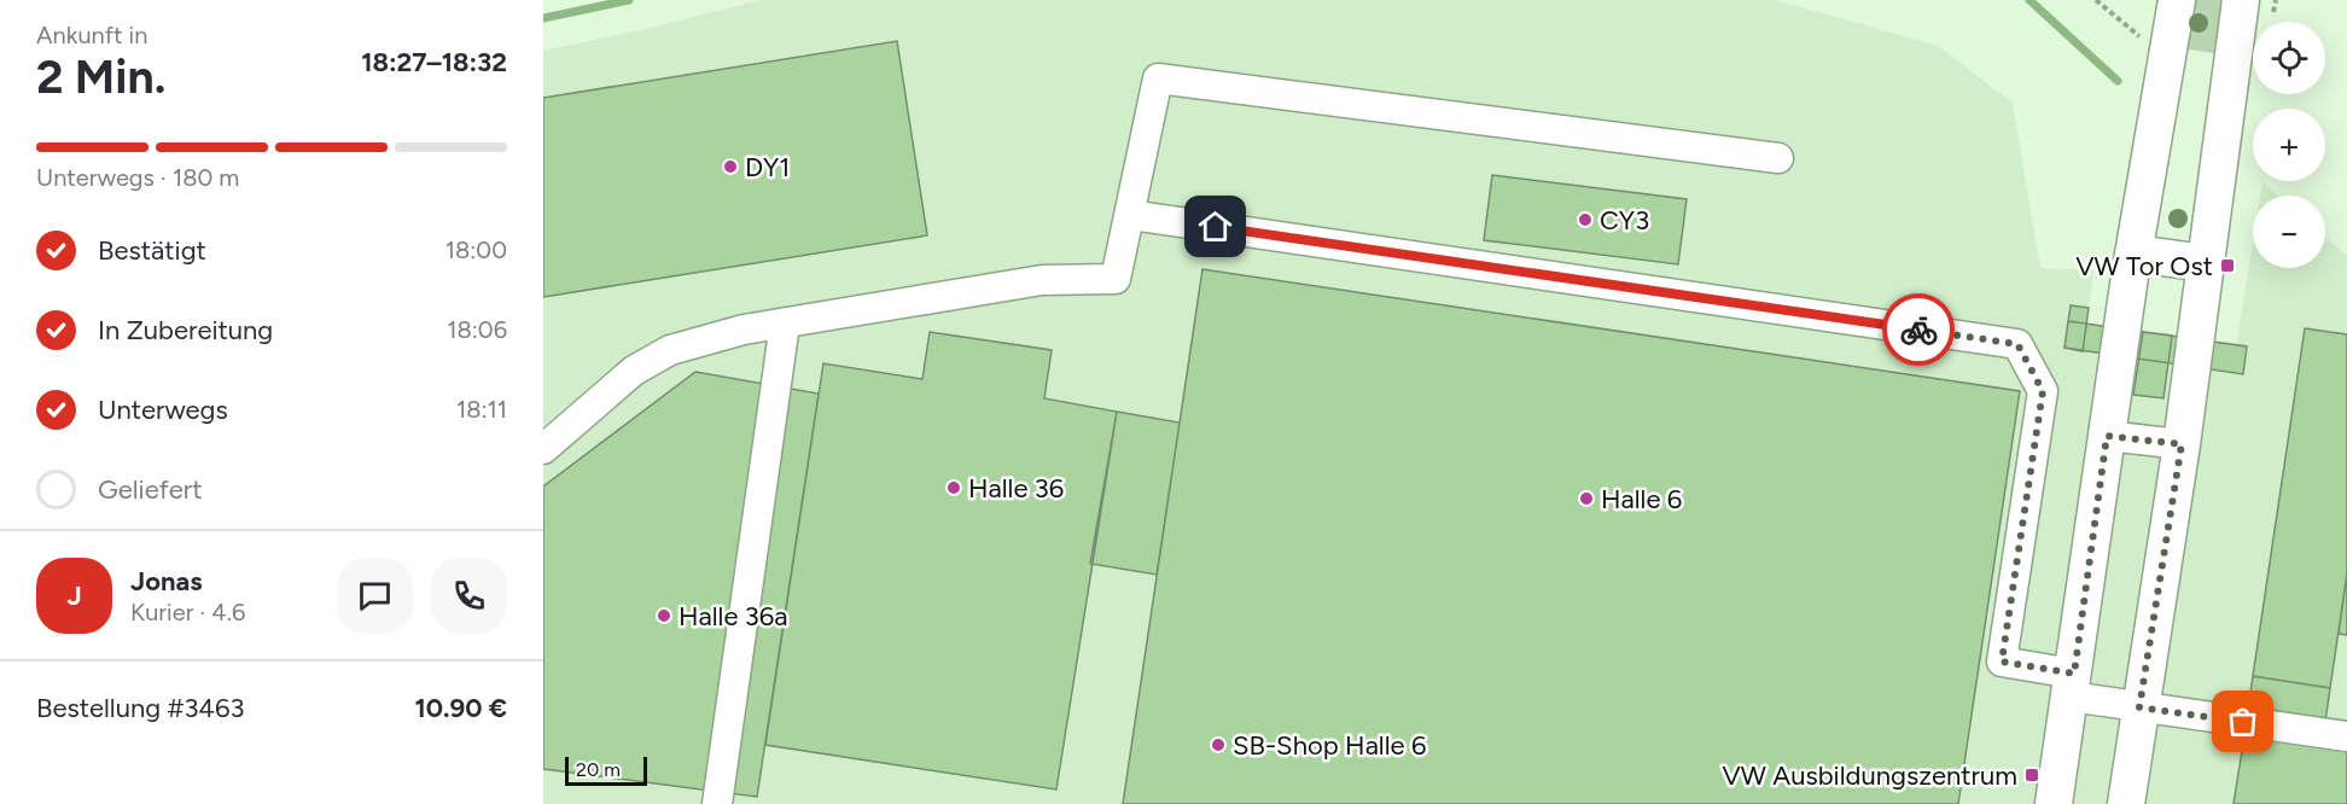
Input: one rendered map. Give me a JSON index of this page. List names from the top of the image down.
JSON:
{
  "places": {
    "other": [
      "DY1",
      "CY3",
      "Halle 36",
      "Halle 6",
      "Halle 36a",
      "SB-Shop Halle 6"
    ],
    "transit": ["VW Tor Ost", "VW Ausbildungszentrum"]
  },
  "scale_bar": "20 m",
  "page": {
    "heading": ["2 Min.", "Ankunft in", "18:27–18:32"],
    "panel": [
      "Jonas",
      "Kurier · 4.6",
      "Bestellung #3463",
      "10.90 €"
    ],
    "map_buttons": ["+", "−"],
    "bar": "Unterwegs · 180 m",
    "list": [
      ["Bestätigt", "18:00"],
      ["In Zubereitung", "18:06"],
      ["Unterwegs", "18:11"],
      "Geliefert"
    ],
    "round": "J",
    "scale": "20 m"
  }
}
